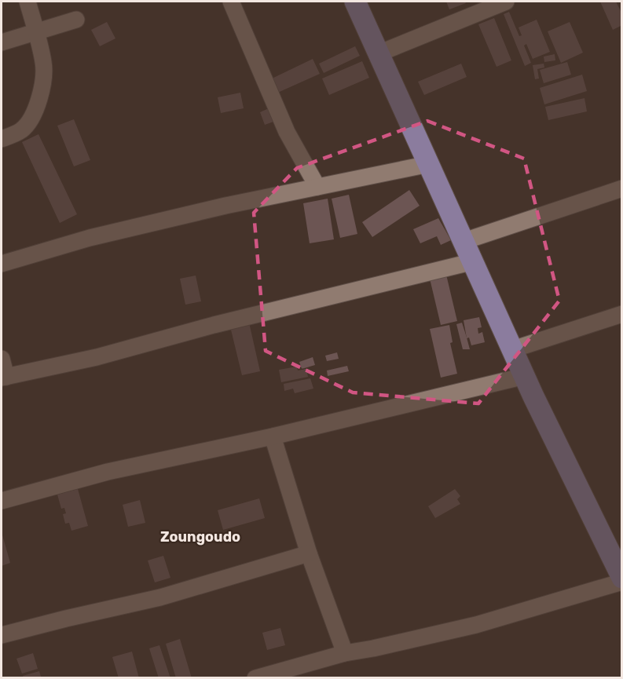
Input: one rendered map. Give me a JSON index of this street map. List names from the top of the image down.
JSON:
{
  "districts": ["Zoungoudo"]
}
